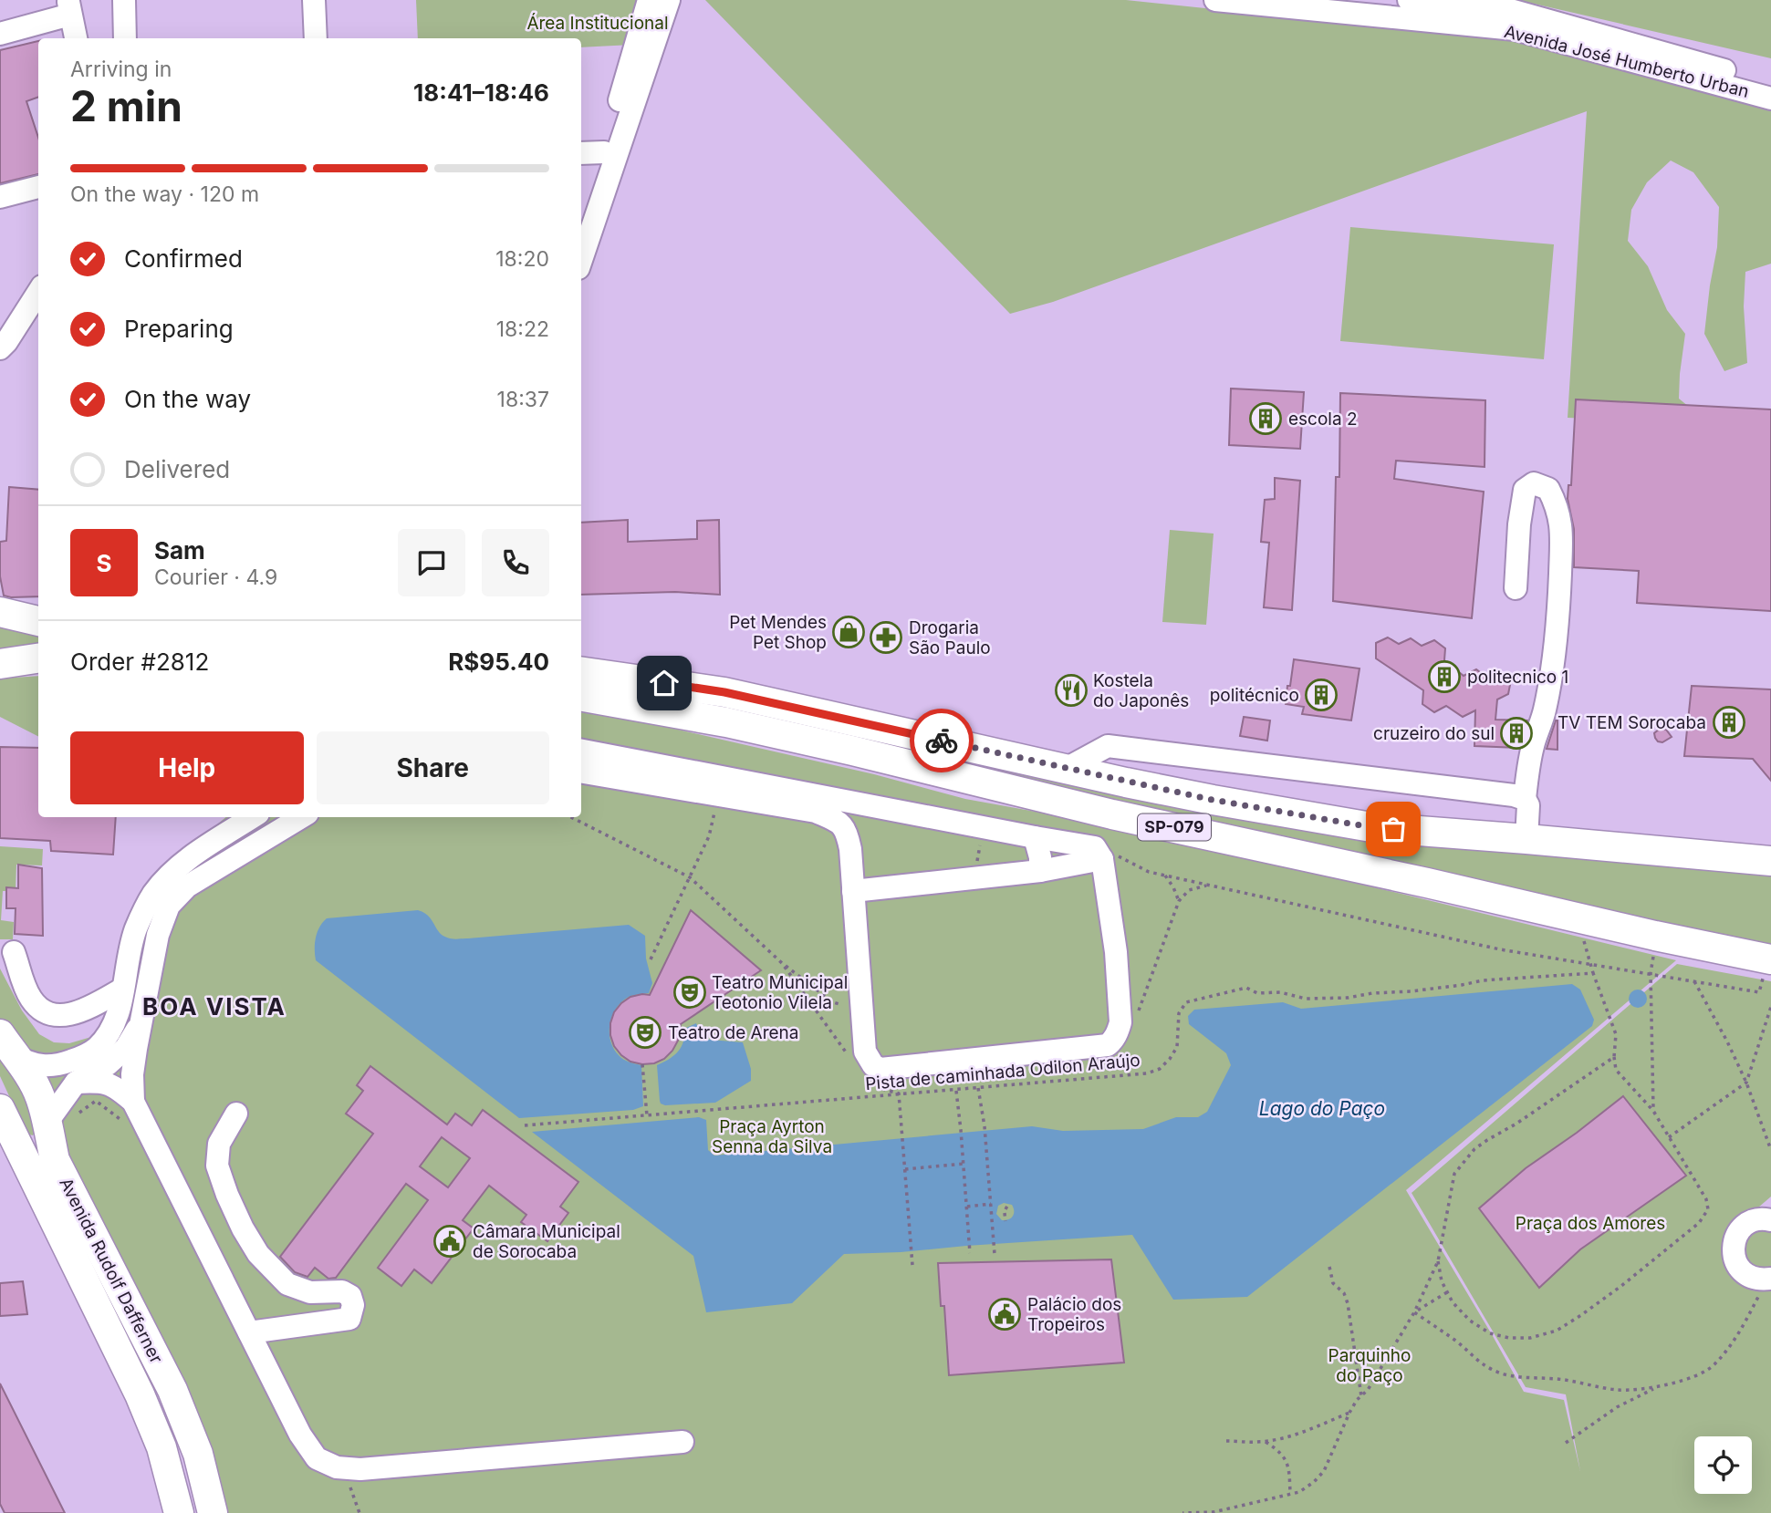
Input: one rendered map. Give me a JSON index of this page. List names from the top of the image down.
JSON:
{
  "streets": {
    "main road": ["SP-079", "Avenida Rudolf Dafferner"],
    "street": ["Avenida José Humberto Urban"],
    "path": ["Pista de caminhada Odilon Araújo"]
  },
  "districts": ["BOA VISTA"],
  "water": ["Lago do Paço"],
  "parks": [
    "Área Institucional",
    "Praça Ayrton Senna da Silva",
    "Praça dos Amores",
    "Parquinho do Paço"
  ],
  "places": {
    "building": [
      "escola 2",
      "politecnico 1",
      "politécnico",
      "TV TEM Sorocaba",
      "cruzeiro do sul"
    ],
    "shop": ["Pet Mendes Pet Shop"],
    "pharmacy": ["Drogaria São Paulo"],
    "restaurant": ["Kostela do Japonês"],
    "theatre": ["Teatro Municipal Teotonio Vilela", "Teatro de Arena"],
    "public building": ["Câmara Municipal de Sorocaba", "Palácio dos Tropeiros"]
  },
  "page": {
    "heading": ["2 min", "Arriving in", "18:41–18:46"],
    "panel": [
      "Sam",
      "Courier · 4.9",
      "Order #2812",
      "R$95.40"
    ],
    "bar": "On the way · 120 m",
    "list": [
      ["Confirmed", "18:20"],
      ["Preparing", "18:22"],
      ["On the way", "18:37"],
      "Delivered"
    ],
    "round": "S",
    "buttons": ["Help", "Share"]
  }
}
